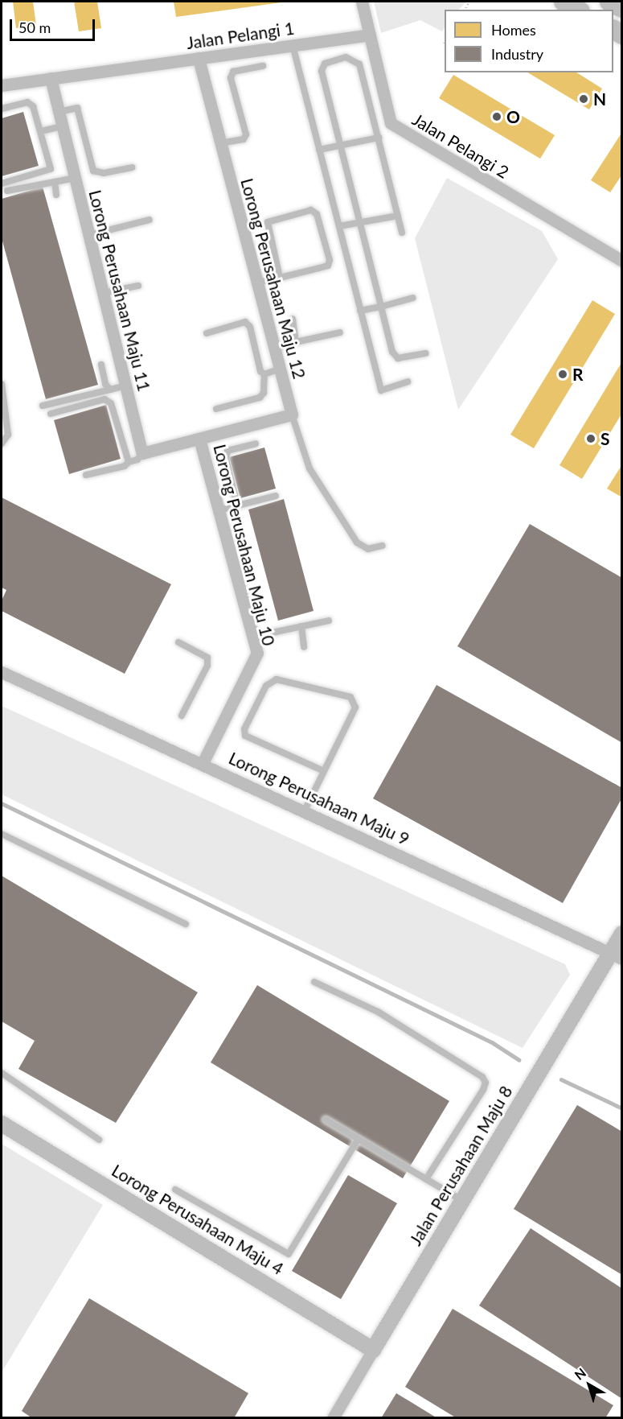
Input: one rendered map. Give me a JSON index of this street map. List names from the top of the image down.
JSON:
{
  "streets": {
    "street": [
      "Jalan Pelangi 1",
      "Jalan Pelangi 2",
      "Lorong Perusahaan Maju 12",
      "Lorong Perusahaan Maju 11",
      "Lorong Perusahaan Maju 10",
      "Lorong Perusahaan Maju 9",
      "Jalan Perusahaan Maju 8",
      "Lorong Perusahaan Maju 4"
    ]
  },
  "crossings": [
    ["Jalan Pelangi 1", "Jalan Pelangi 2"],
    ["Jalan Pelangi 1", "Lorong Perusahaan Maju 12"],
    ["Jalan Pelangi 1", "Lorong Perusahaan Maju 11"],
    ["Lorong Perusahaan Maju 10", "Lorong Perusahaan Maju 9"],
    ["Lorong Perusahaan Maju 9", "Jalan Perusahaan Maju 8"],
    ["Jalan Perusahaan Maju 8", "Lorong Perusahaan Maju 4"]
  ],
  "places": [
    "N",
    "O",
    "R",
    "S"
  ],
  "legend": ["Homes", "Industry"],
  "scale_bar": "50 m",
  "north": "top left"
}
